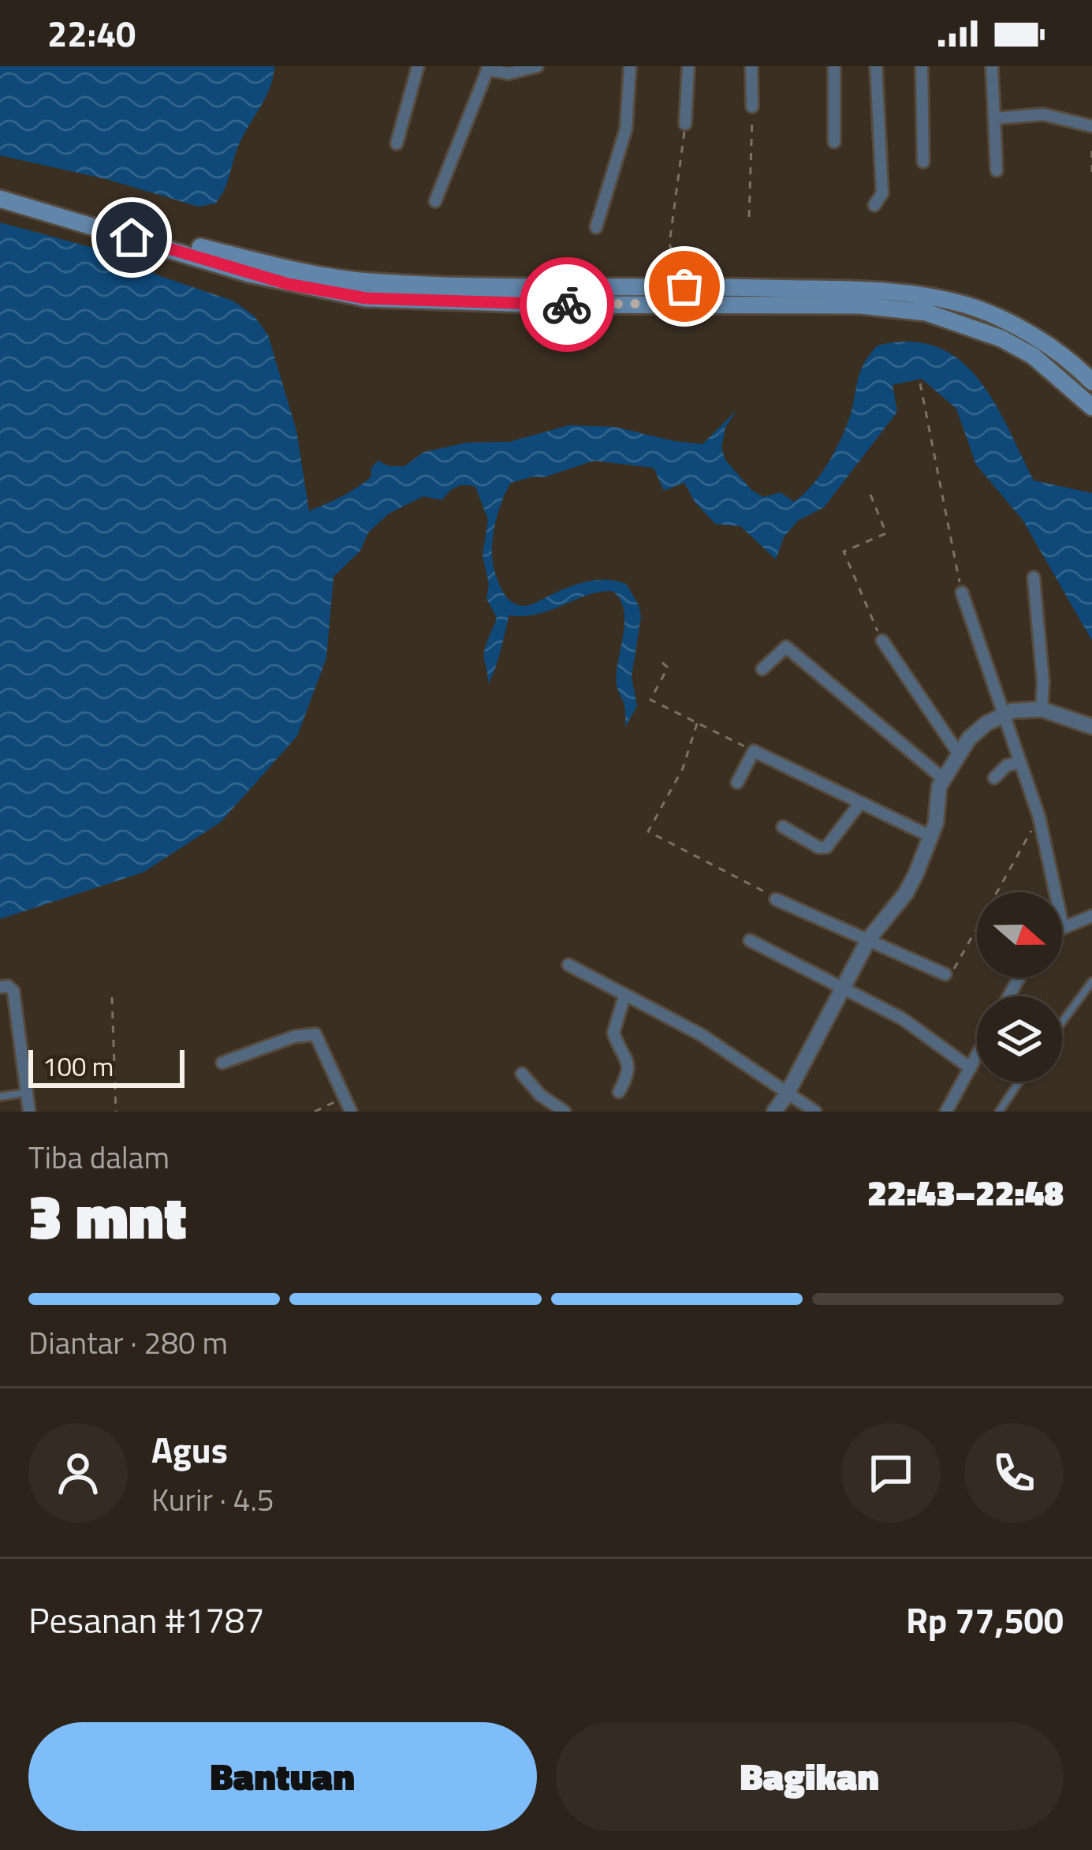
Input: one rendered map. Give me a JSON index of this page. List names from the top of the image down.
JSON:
{
  "scale_bar": "100 m",
  "north": "right",
  "page": {
    "status": "22:40",
    "scale": "100 m",
    "heading": ["3 mnt", "Tiba dalam", "22:43–22:48"],
    "panel": [
      "Agus",
      "Kurir · 4.5",
      "Pesanan #1787",
      "Rp 77,500"
    ],
    "bar": "Diantar · 280 m",
    "buttons": ["Bantuan", "Bagikan"]
  }
}
